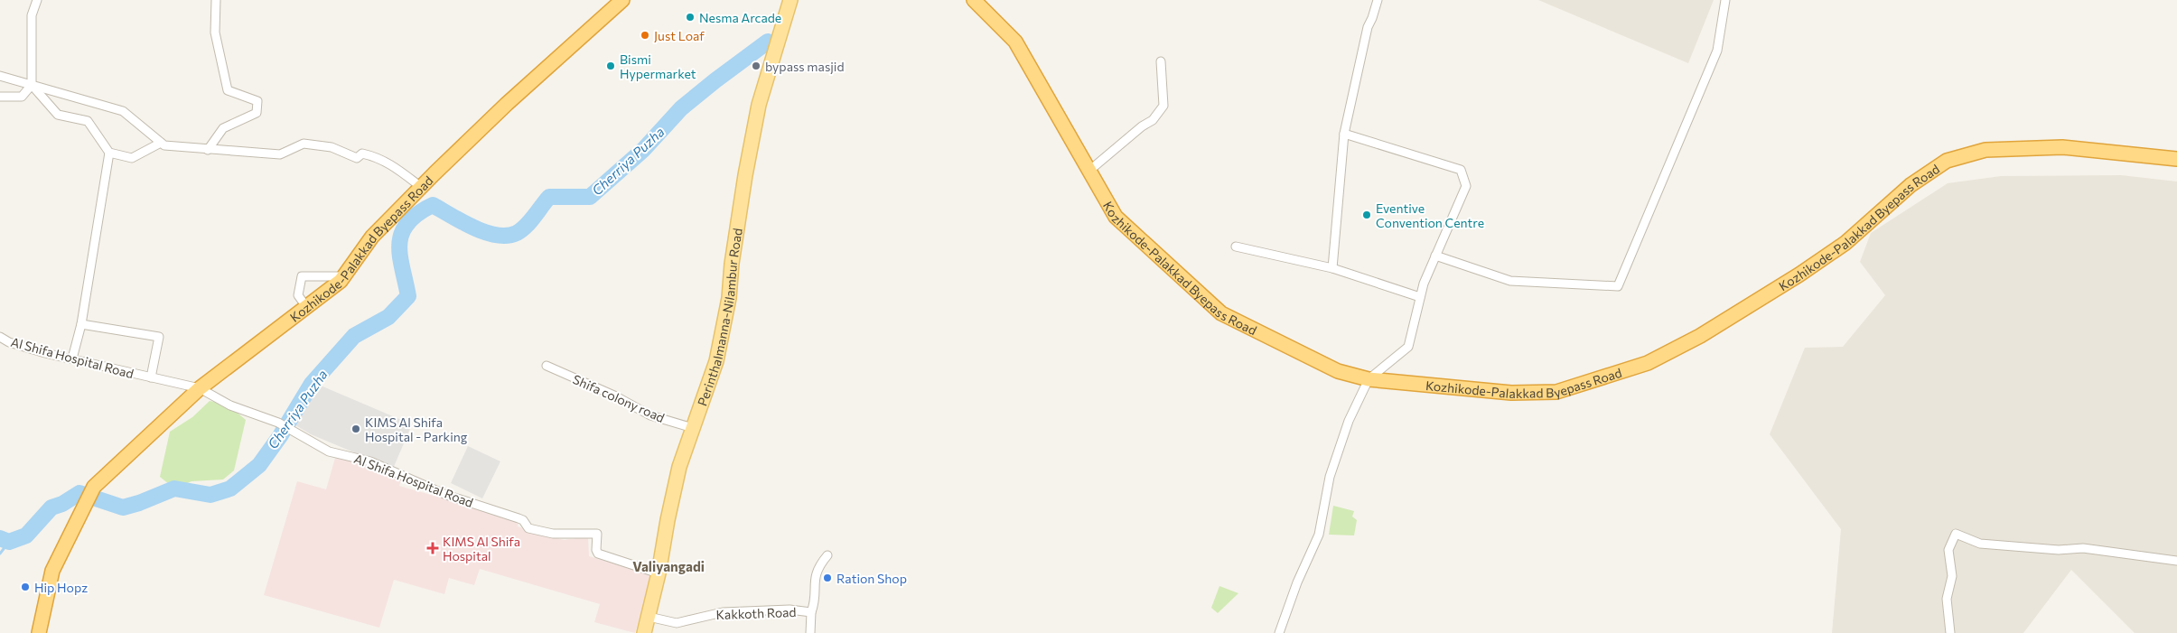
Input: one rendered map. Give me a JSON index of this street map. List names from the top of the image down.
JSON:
{
  "streets": {
    "highway": ["Kozhikode-Palakkad Byepass Road"],
    "main road": ["Perinthalmanna-Nilambur Road"],
    "street": ["Al Shifa Hospital Road", "Shifa colony road", "Kakkoth Road"]
  },
  "crossings": [
    ["Kozhikode-Palakkad Byepass Road", "Al Shifa Hospital Road"],
    ["Perinthalmanna-Nilambur Road", "Al Shifa Hospital Road"],
    ["Perinthalmanna-Nilambur Road", "Shifa colony road"],
    ["Perinthalmanna-Nilambur Road", "Kakkoth Road"]
  ],
  "districts": ["Valiyangadi"],
  "water": ["Cherriya Puzha"],
  "places": {
    "other": [
      "Nesma Arcade",
      "Just Loaf",
      "Bismi Hypermarket",
      "bypass masjid",
      "Eventive Convention Centre",
      "KIMS Al Shifa Hospital - Parking",
      "Ration Shop",
      "Hip Hopz"
    ],
    "health": ["KIMS Al Shifa Hospital"]
  }
}
